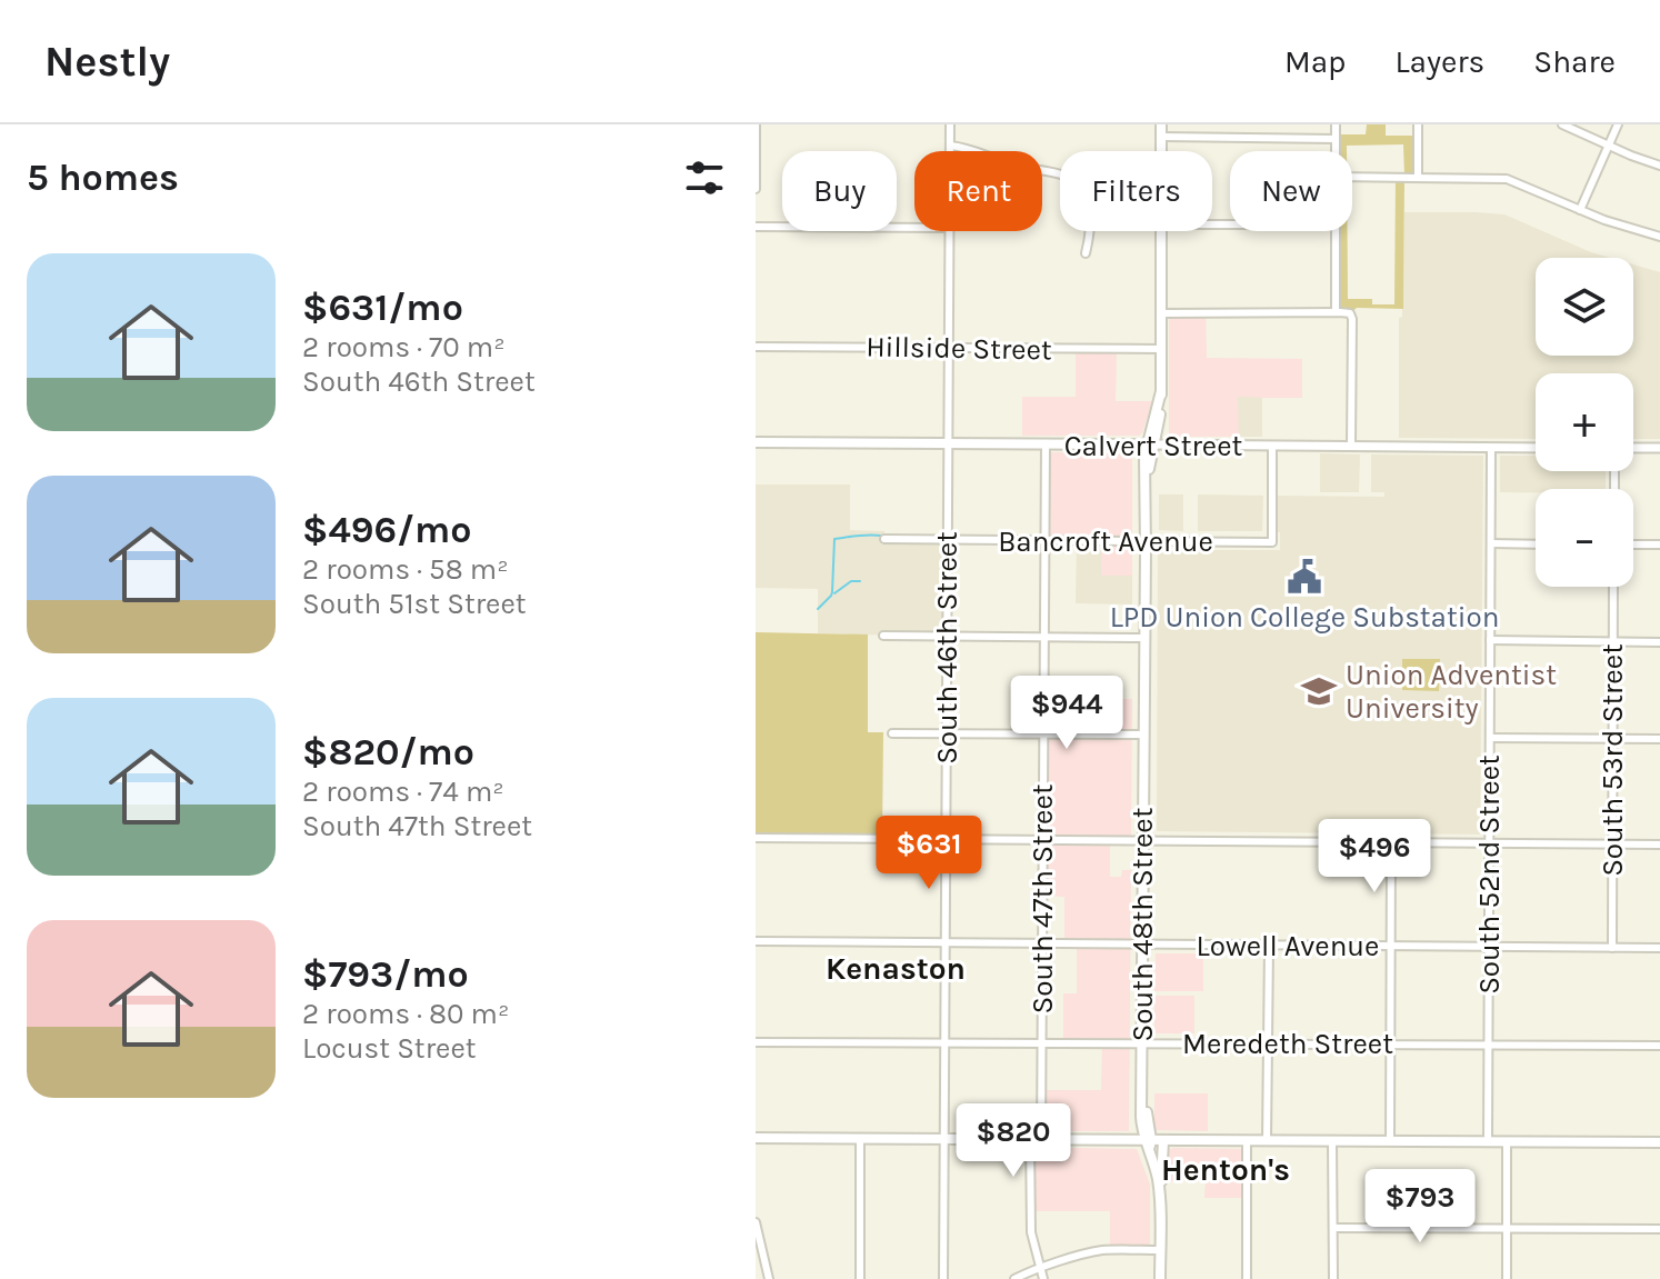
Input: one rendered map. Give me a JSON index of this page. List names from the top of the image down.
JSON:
{
  "streets": {
    "main road": ["Calvert Street", "South 48th Street"],
    "street": [
      "Hillside Street",
      "Bancroft Avenue",
      "South 46th Street",
      "South 53rd Street",
      "South 52nd Street",
      "South 47th Street",
      "Lowell Avenue",
      "Meredeth Street"
    ]
  },
  "crossings": [
    ["Hillside Street", "South 46th Street"],
    ["Hillside Street", "South 48th Street"],
    ["Calvert Street", "Bancroft Avenue"],
    ["Calvert Street", "South 46th Street"],
    ["Calvert Street", "South 52nd Street"],
    ["Calvert Street", "South 47th Street"],
    ["Calvert Street", "South 48th Street"],
    ["Bancroft Avenue", "South 46th Street"],
    ["Bancroft Avenue", "South 47th Street"],
    ["Bancroft Avenue", "South 48th Street"],
    ["South 46th Street", "Lowell Avenue"],
    ["South 46th Street", "Meredeth Street"],
    ["South 53rd Street", "Lowell Avenue"],
    ["South 52nd Street", "Lowell Avenue"],
    ["South 52nd Street", "Meredeth Street"],
    ["South 47th Street", "Lowell Avenue"],
    ["South 47th Street", "Meredeth Street"],
    ["South 48th Street", "Lowell Avenue"],
    ["South 48th Street", "Meredeth Street"]
  ],
  "districts": ["Kenaston", "Henton's"],
  "places": {
    "public building": ["LPD Union College Substation"],
    "school or university": ["Union Adventist University"]
  },
  "page": {
    "header": "Nestly",
    "nav": ["Map", "Layers", "Share"],
    "heading": "5 homes",
    "chip": [
      "Buy",
      "Rent",
      "Filters",
      "New"
    ],
    "list": [
      {
        "name": "$631/mo",
        "note": "2 rooms · 70 m² · South 46th Street"
      },
      {
        "name": "$496/mo",
        "note": "2 rooms · 58 m² · South 51st Street"
      },
      {
        "name": "$820/mo",
        "note": "2 rooms · 74 m² · South 47th Street"
      },
      {
        "name": "$793/mo",
        "note": "2 rooms · 80 m² · Locust Street"
      }
    ],
    "map_buttons": ["+", "−"],
    "price": [
      "$944",
      "$631",
      "$496",
      "$820",
      "$793"
    ]
  }
}
